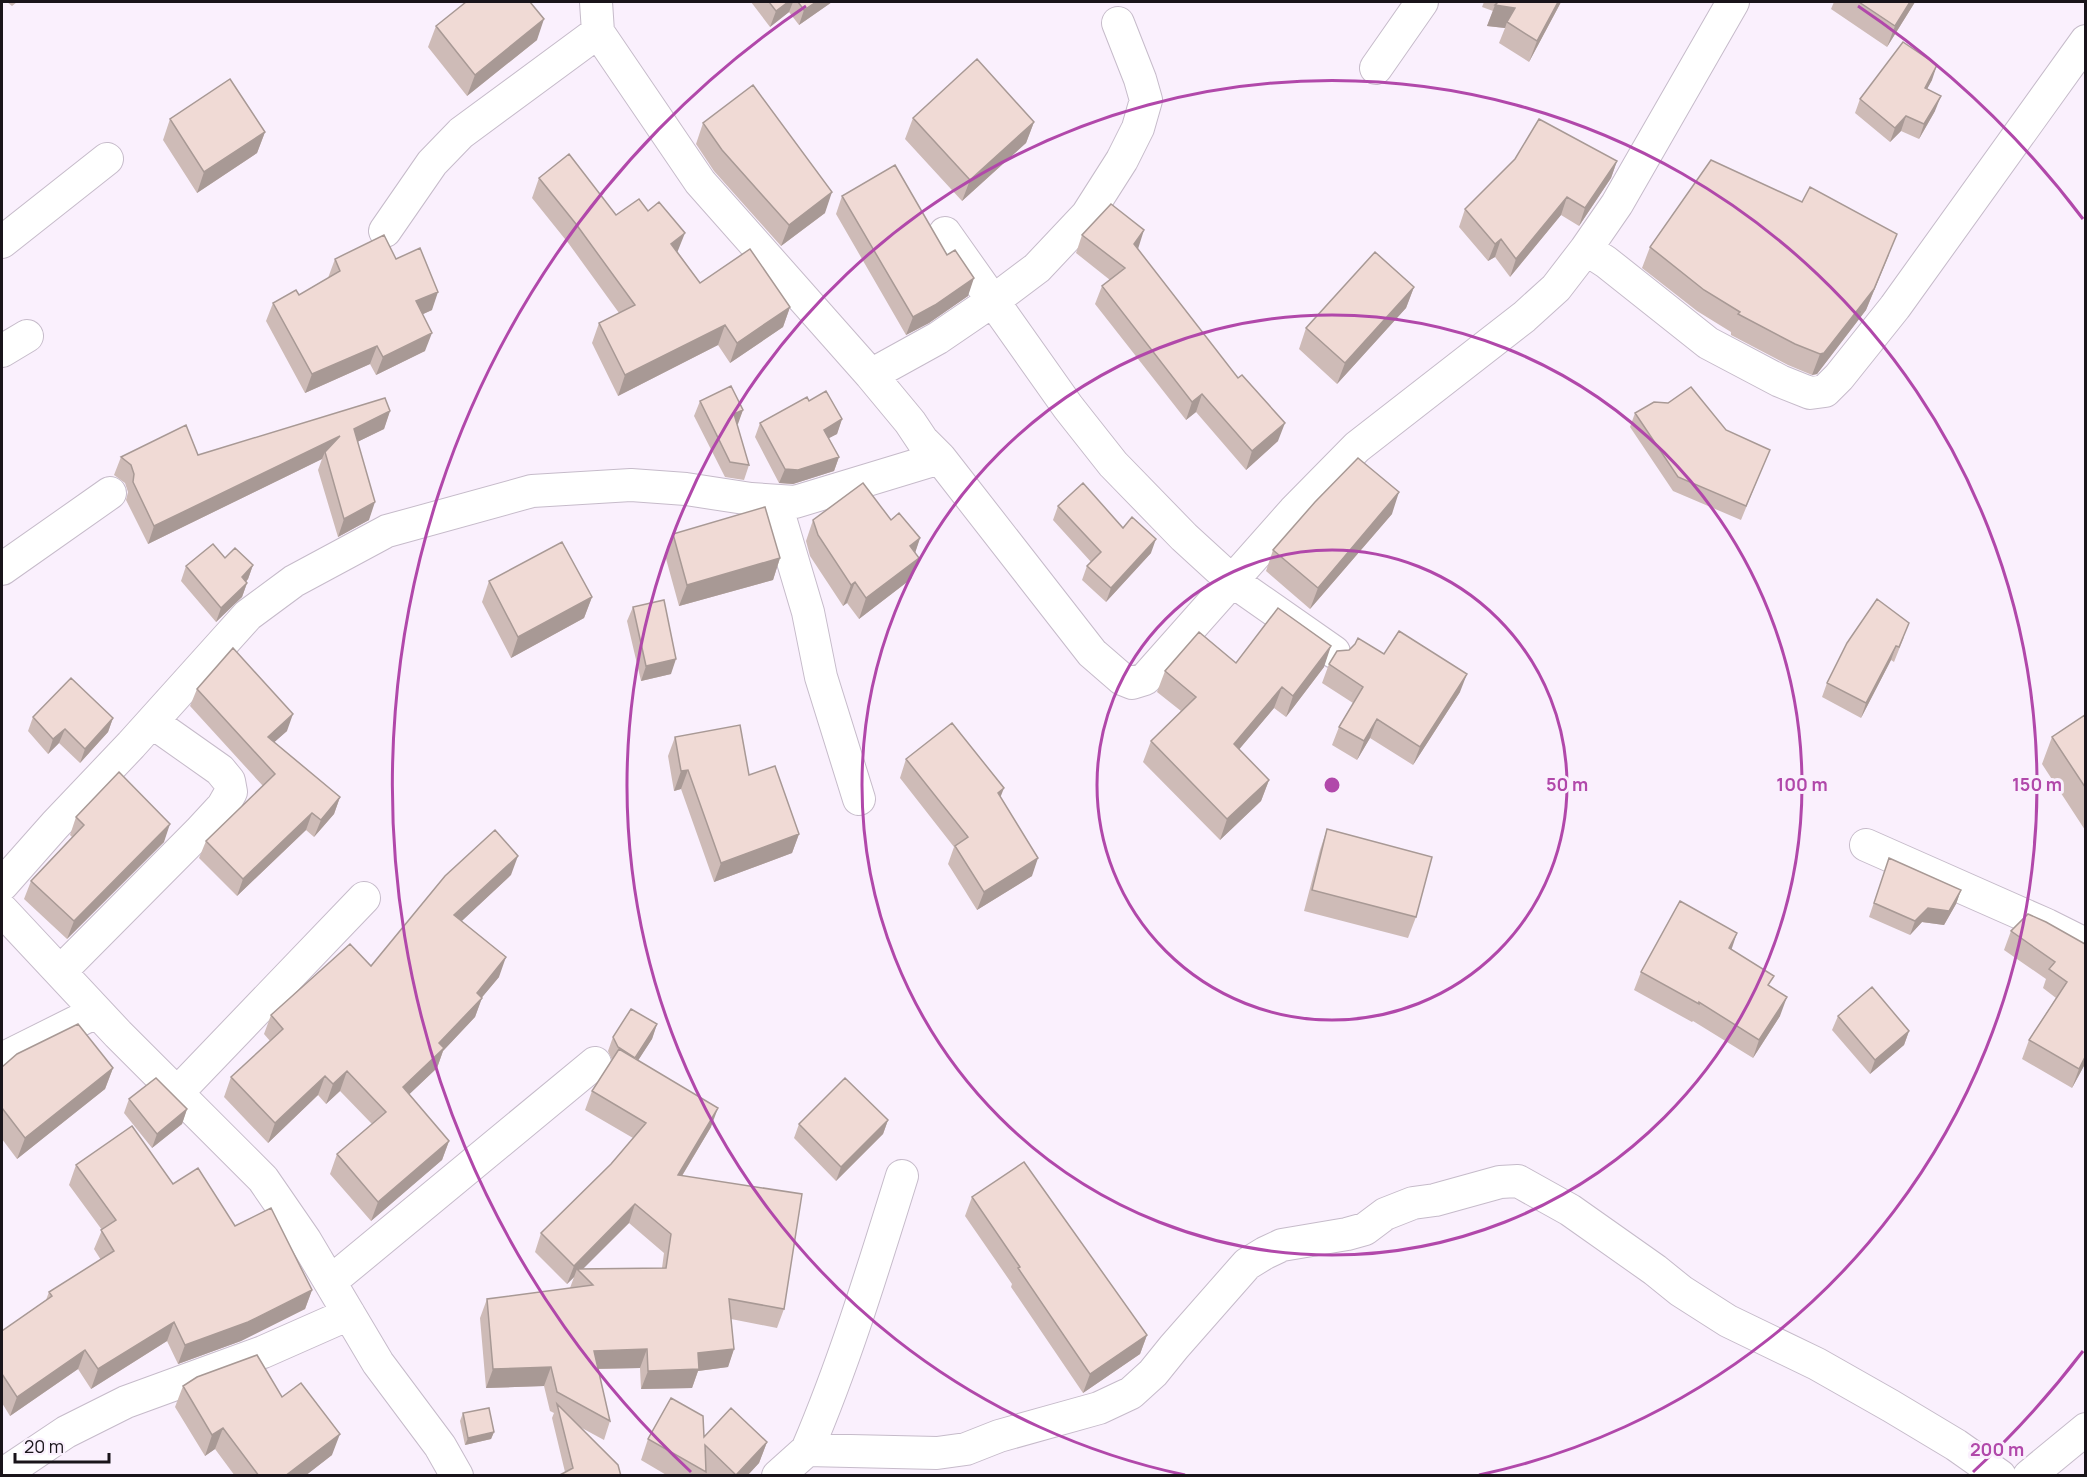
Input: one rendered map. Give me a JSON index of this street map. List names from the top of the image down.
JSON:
{
  "scale_bar": "20 m",
  "rings": [
    "50 m",
    "100 m",
    "150 m",
    "200 m"
  ]
}
